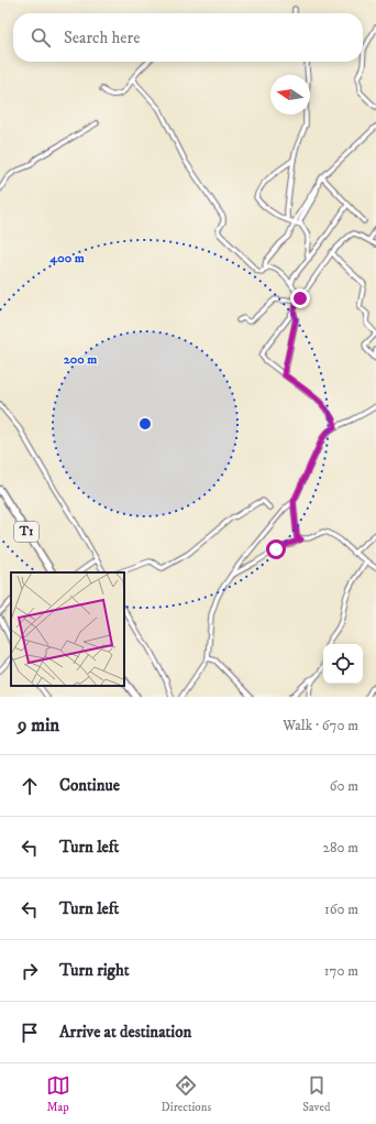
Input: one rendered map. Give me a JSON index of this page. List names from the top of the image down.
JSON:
{
  "streets": {
    "highway": ["T1"]
  },
  "north": "left",
  "page": {
    "search": "Search here",
    "heading": ["9 min", "Walk · 670 m"],
    "list": [
      ["Continue", "60 m"],
      ["Turn left", "280 m"],
      ["Turn left", "160 m"],
      ["Turn right", "170 m"],
      "Arrive at destination"
    ],
    "nav": ["Map", "Directions", "Saved"]
  },
  "rings": ["400 m", "200 m"]
}
